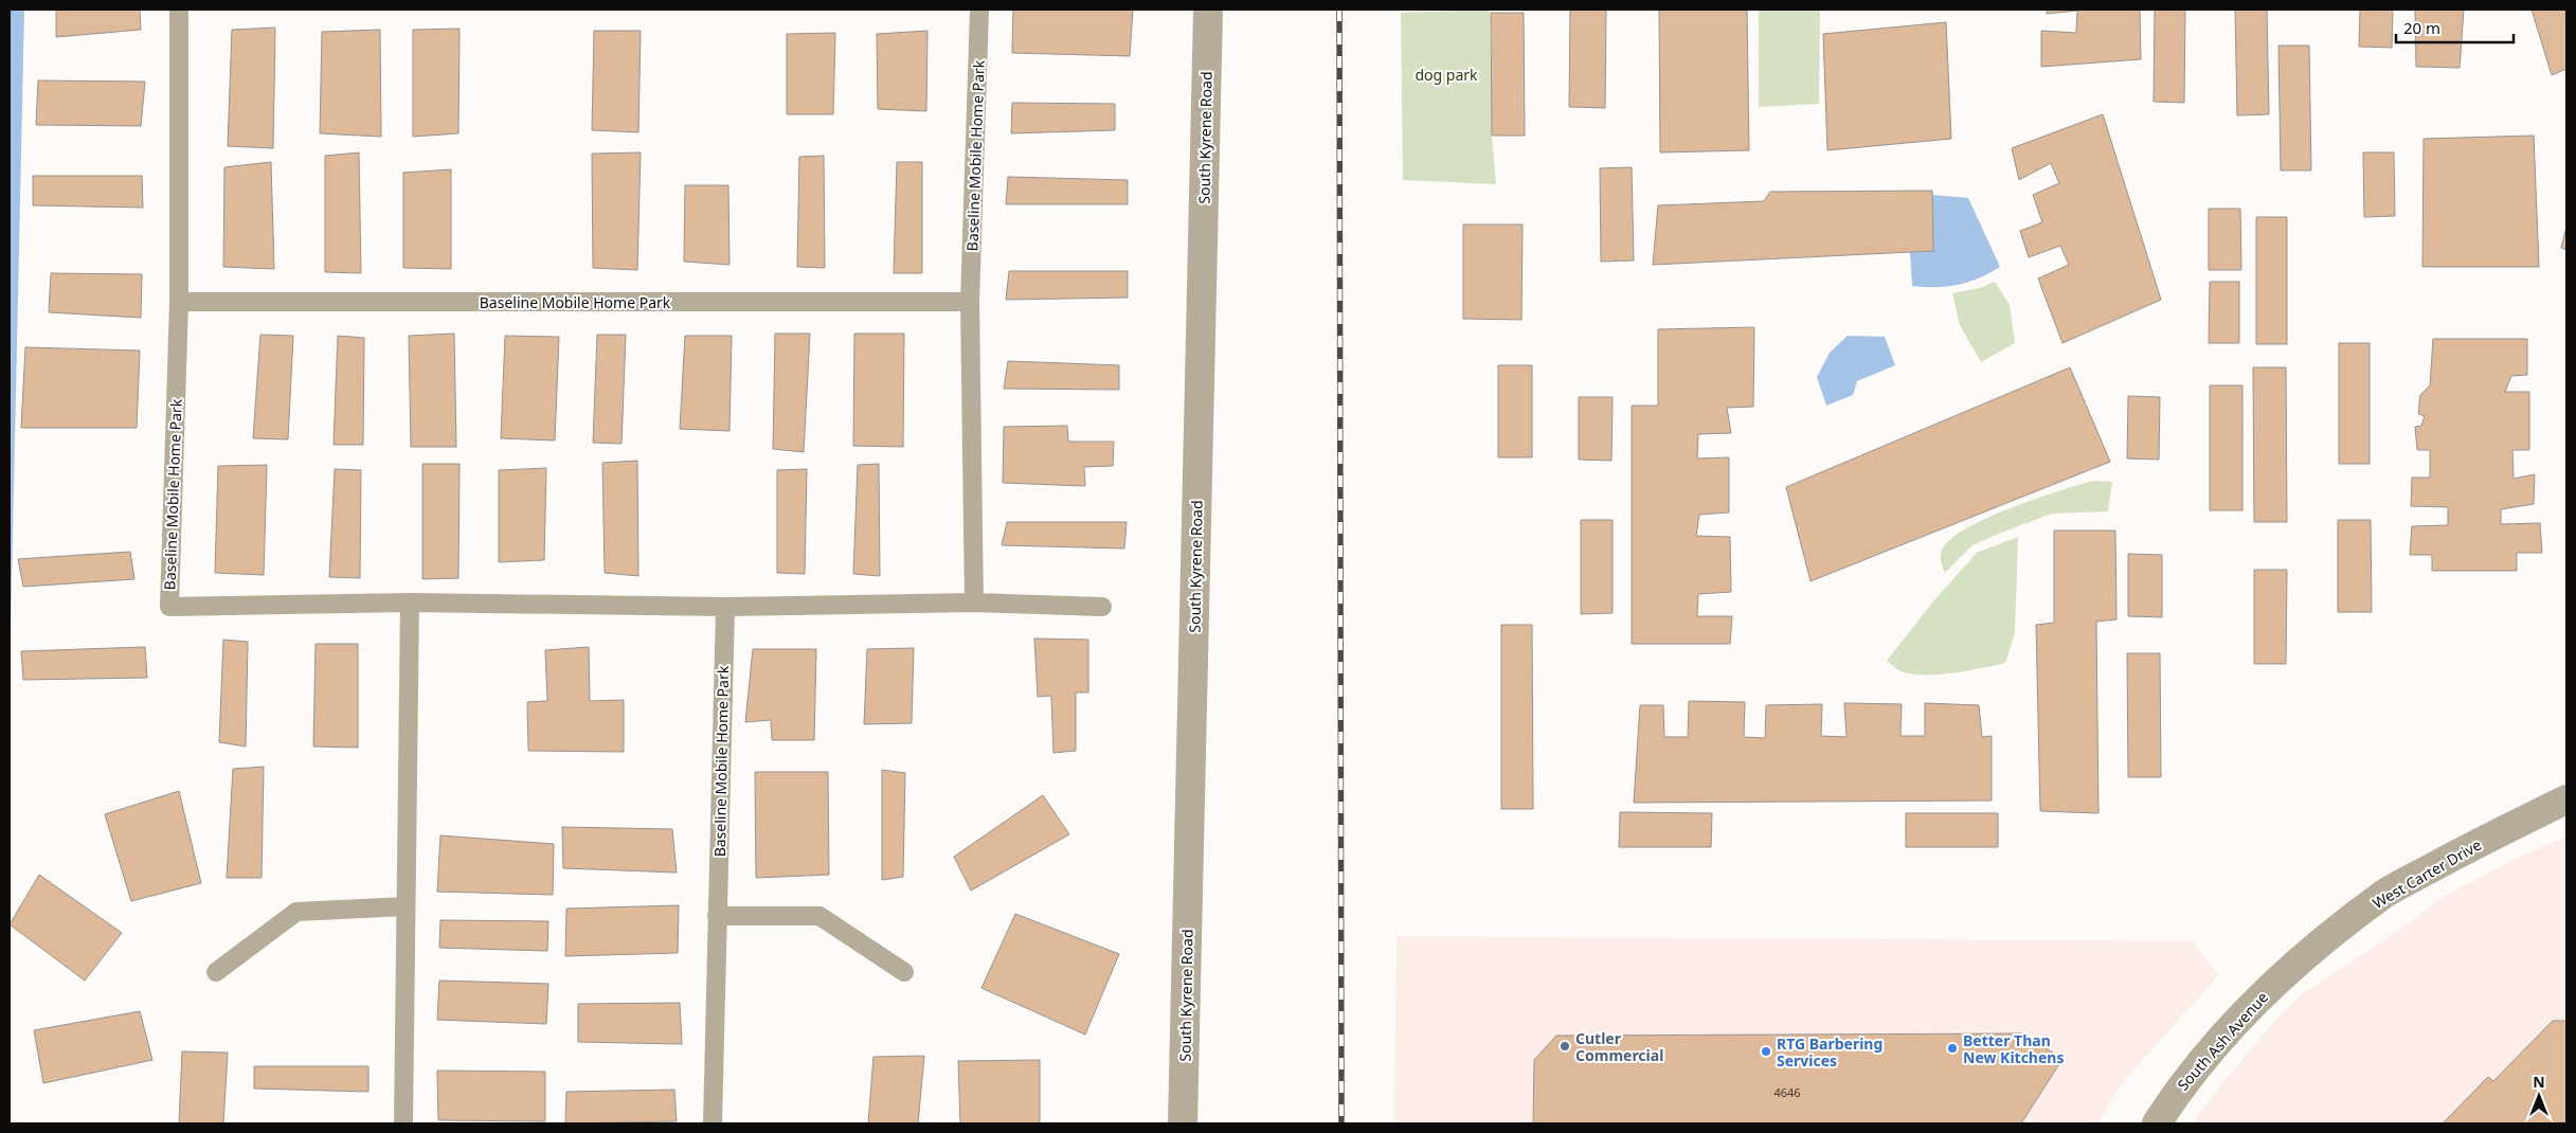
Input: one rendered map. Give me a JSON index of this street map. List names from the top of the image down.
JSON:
{
  "streets": {
    "street": ["South Kyrene Road", "West Carter Drive", "South Ash Avenue"],
    "lane": ["Baseline Mobile Home Park"]
  },
  "crossings": [
    ["West Carter Drive", "South Ash Avenue"]
  ],
  "parks": ["dog park"],
  "places": ["Cutler Commercial", "Better Than New Kitchens", "RTG Barbering Services"],
  "house_numbers": ["4646"],
  "scale_bar": "20 m",
  "north": "top"
}
